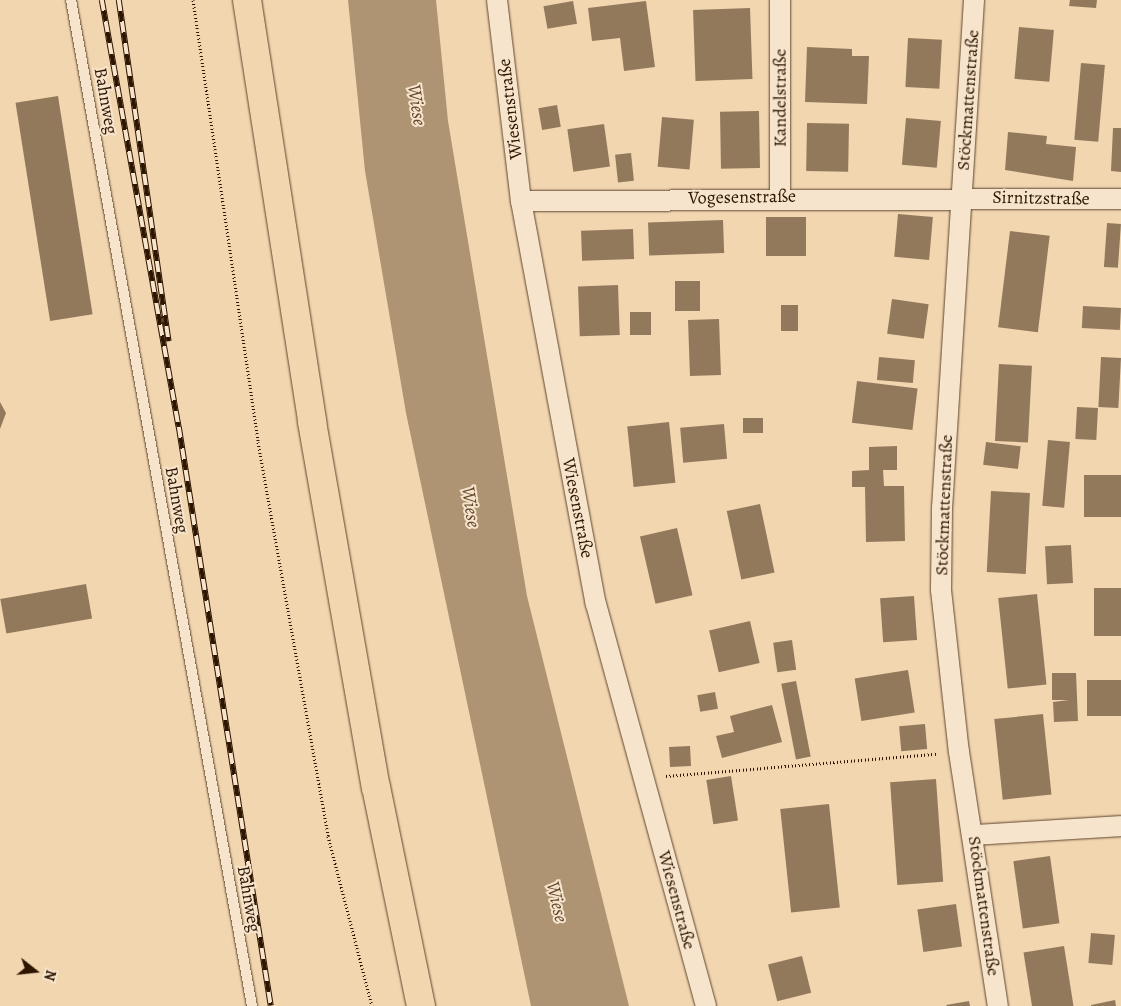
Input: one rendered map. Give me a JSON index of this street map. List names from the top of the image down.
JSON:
{
  "streets": {
    "street": [
      "Kandelstraße",
      "Stöckmattenstraße",
      "Wiesenstraße",
      "Vogesenstraße",
      "Sirnitzstraße"
    ],
    "lane": ["Bahnweg"]
  },
  "crossings": [
    ["Kandelstraße", "Vogesenstraße"],
    ["Stöckmattenstraße", "Vogesenstraße"],
    ["Stöckmattenstraße", "Sirnitzstraße"],
    ["Wiesenstraße", "Vogesenstraße"],
    ["Vogesenstraße", "Sirnitzstraße"]
  ],
  "water": ["Wiese"],
  "north": "right"
}
